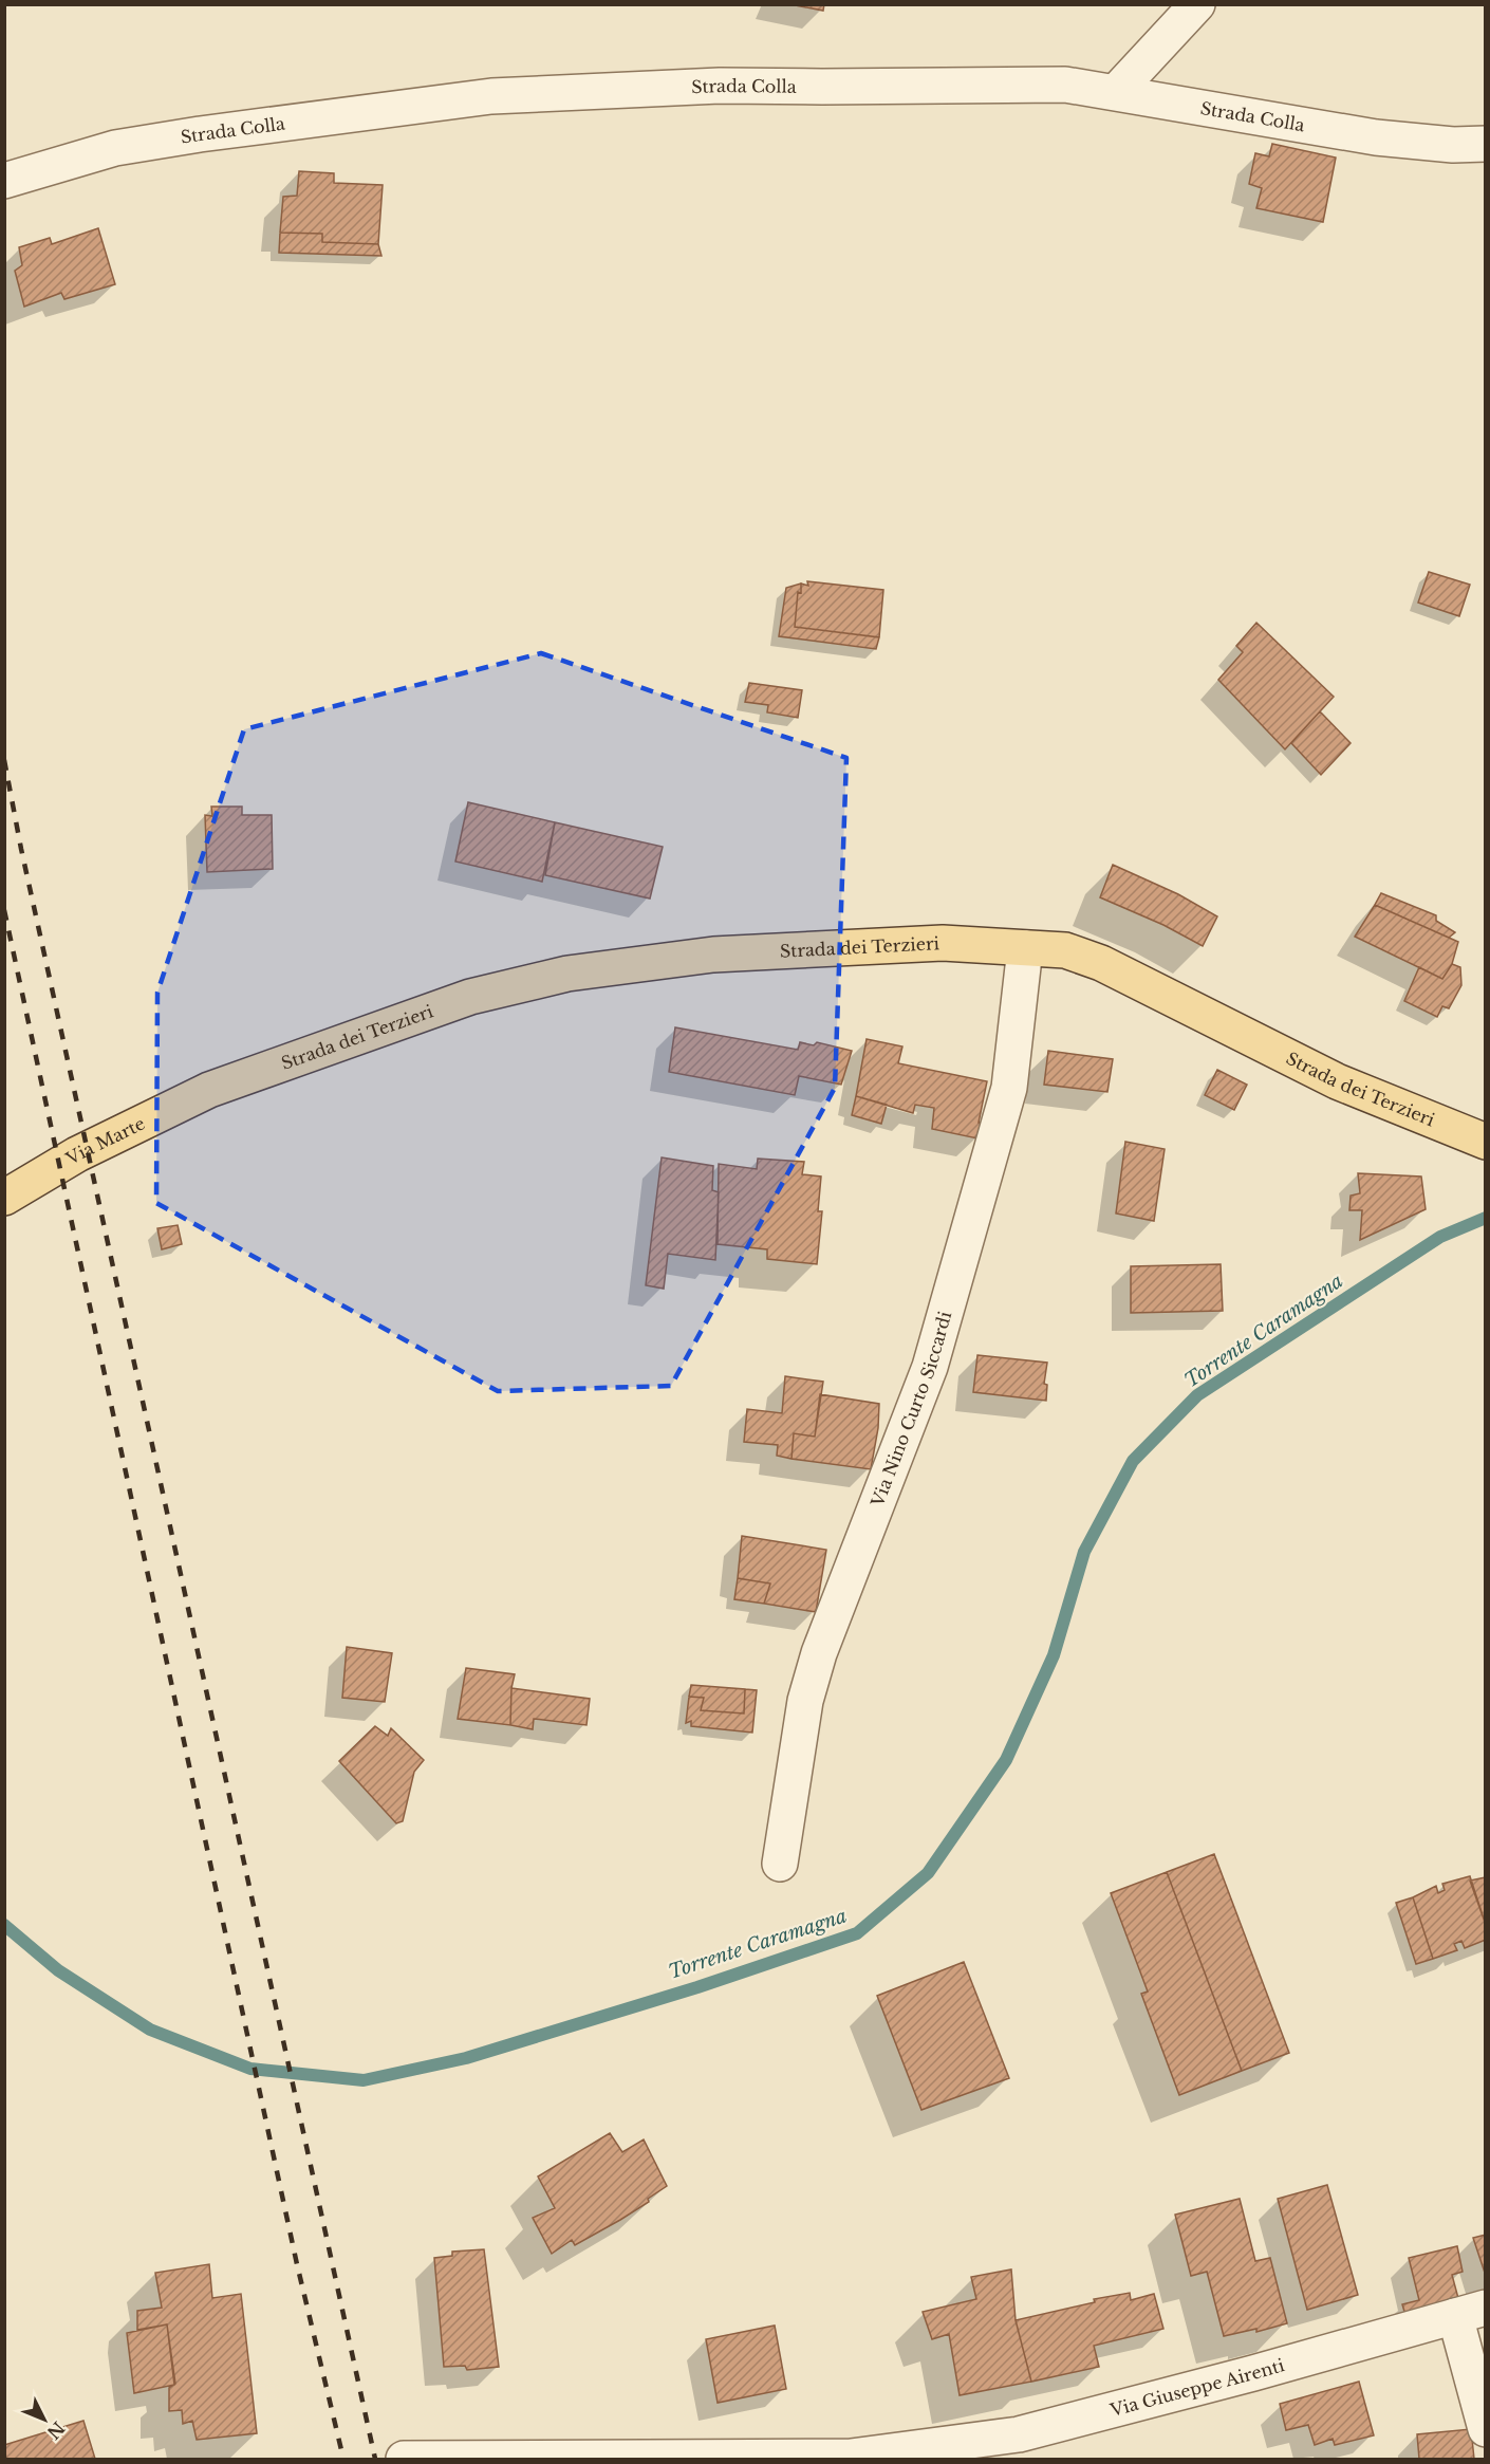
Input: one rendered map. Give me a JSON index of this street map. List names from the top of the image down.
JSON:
{
  "streets": {
    "main road": ["Strada dei Terzieri", "Via Marte"],
    "street": ["Strada Colla", "Via Nino Curto Siccardi", "Via Giuseppe Airenti"]
  },
  "crossings": [
    ["Strada dei Terzieri", "Via Marte"],
    ["Strada dei Terzieri", "Via Nino Curto Siccardi"]
  ],
  "water": ["Torrente Caramagna"],
  "north": "bottom right"
}
